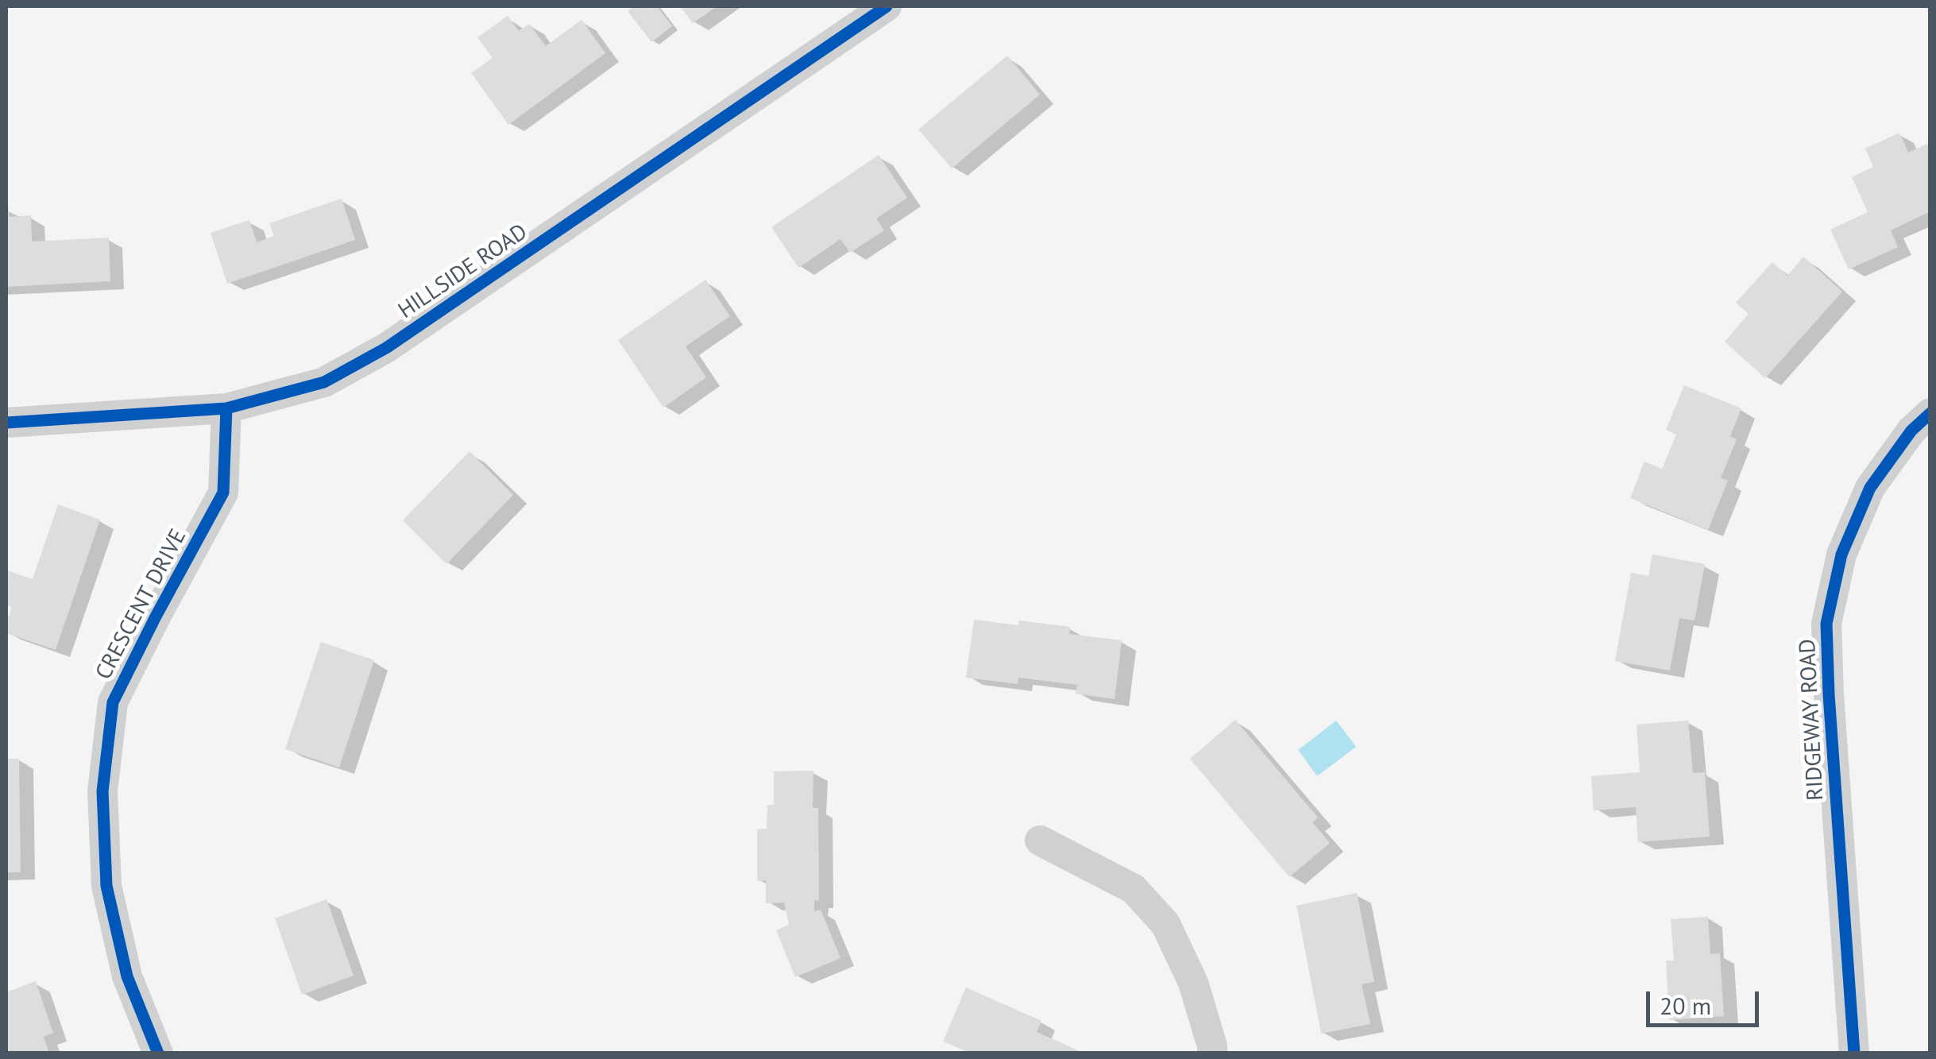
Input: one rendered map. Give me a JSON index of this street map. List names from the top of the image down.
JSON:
{
  "streets": {
    "street": ["HILLSIDE ROAD", "CRESCENT DRIVE", "RIDGEWAY ROAD"]
  },
  "crossings": [
    ["HILLSIDE ROAD", "CRESCENT DRIVE"]
  ],
  "scale_bar": "20 m"
}
